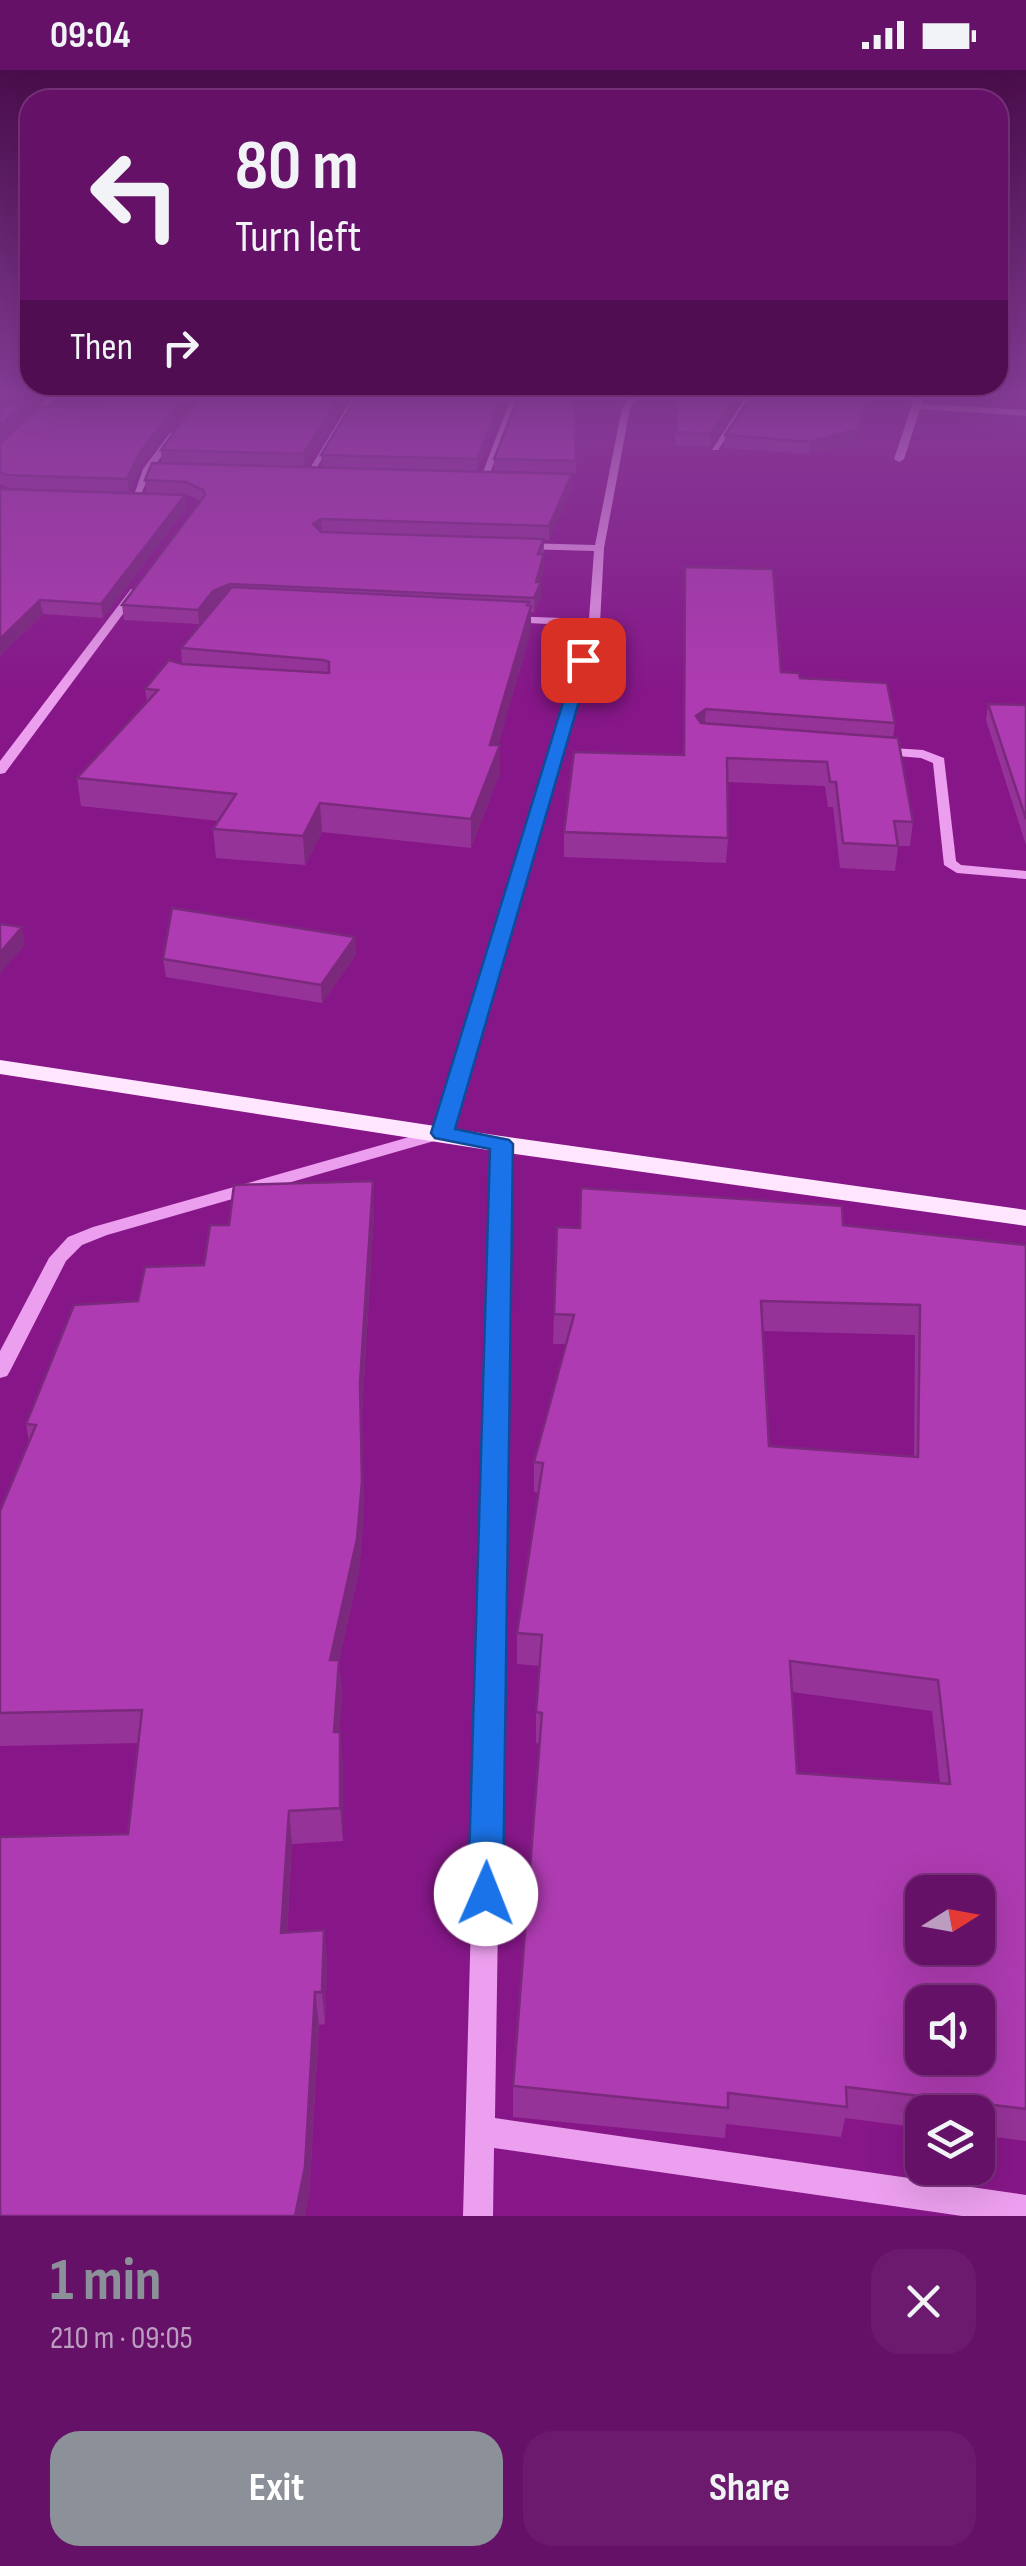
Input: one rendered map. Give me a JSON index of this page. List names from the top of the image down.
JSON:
{
  "north": "right",
  "page": {
    "status": "09:04",
    "turn": ["80 m", "Turn left"],
    "then": "Then",
    "heading": ["1 min", "210 m · 09:05"],
    "buttons": ["Exit", "Share"]
  }
}
